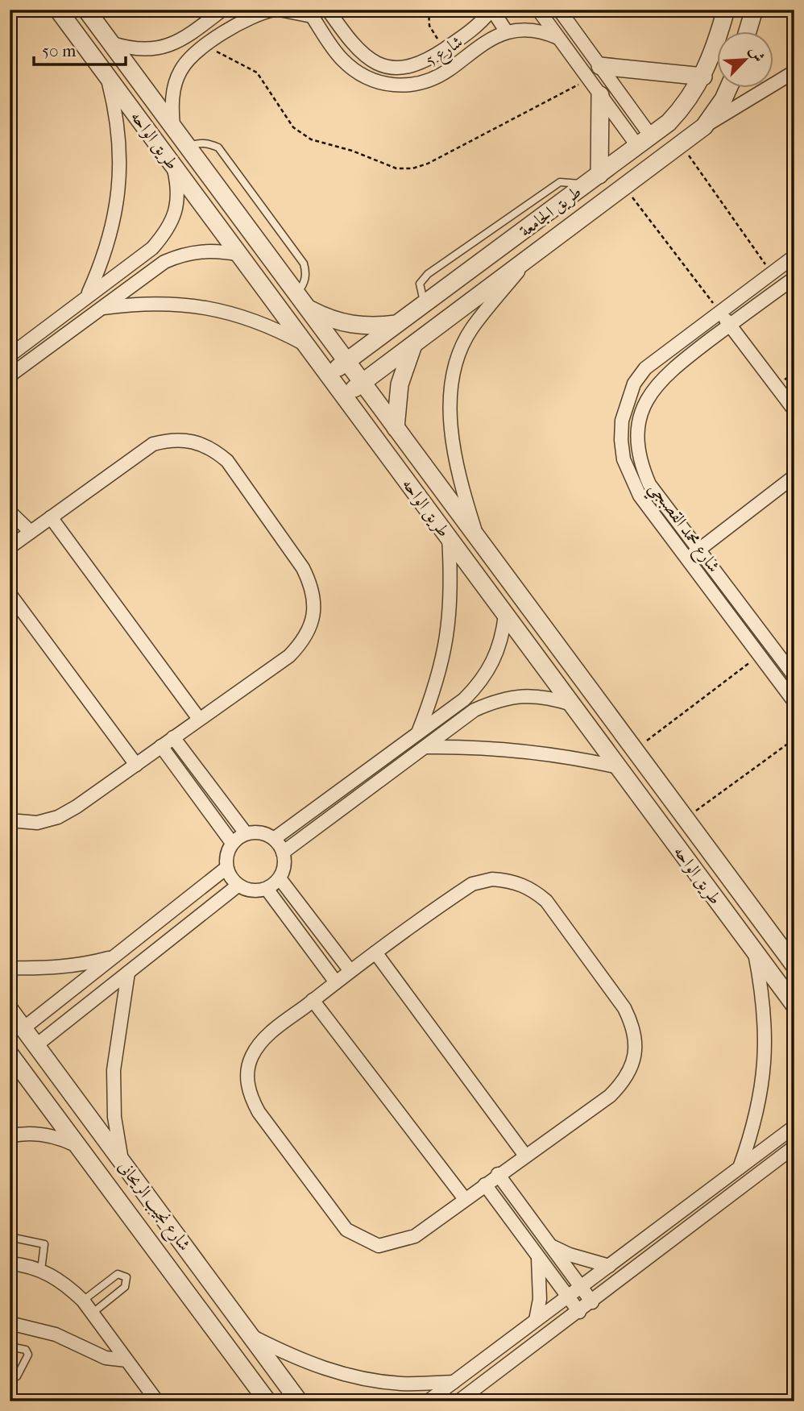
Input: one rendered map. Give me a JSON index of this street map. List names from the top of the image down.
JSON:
{
  "streets": {
    "street": [
      "شارع 5",
      "طريق الواحه",
      "طريق الجامعة",
      "شارع محمد القصبجي",
      "شارع نجيب الريحانى"
    ]
  },
  "crossings": [
    ["طريق الواحه", "طريق الجامعة"]
  ],
  "scale_bar": "50 m",
  "north": "top right"
}
